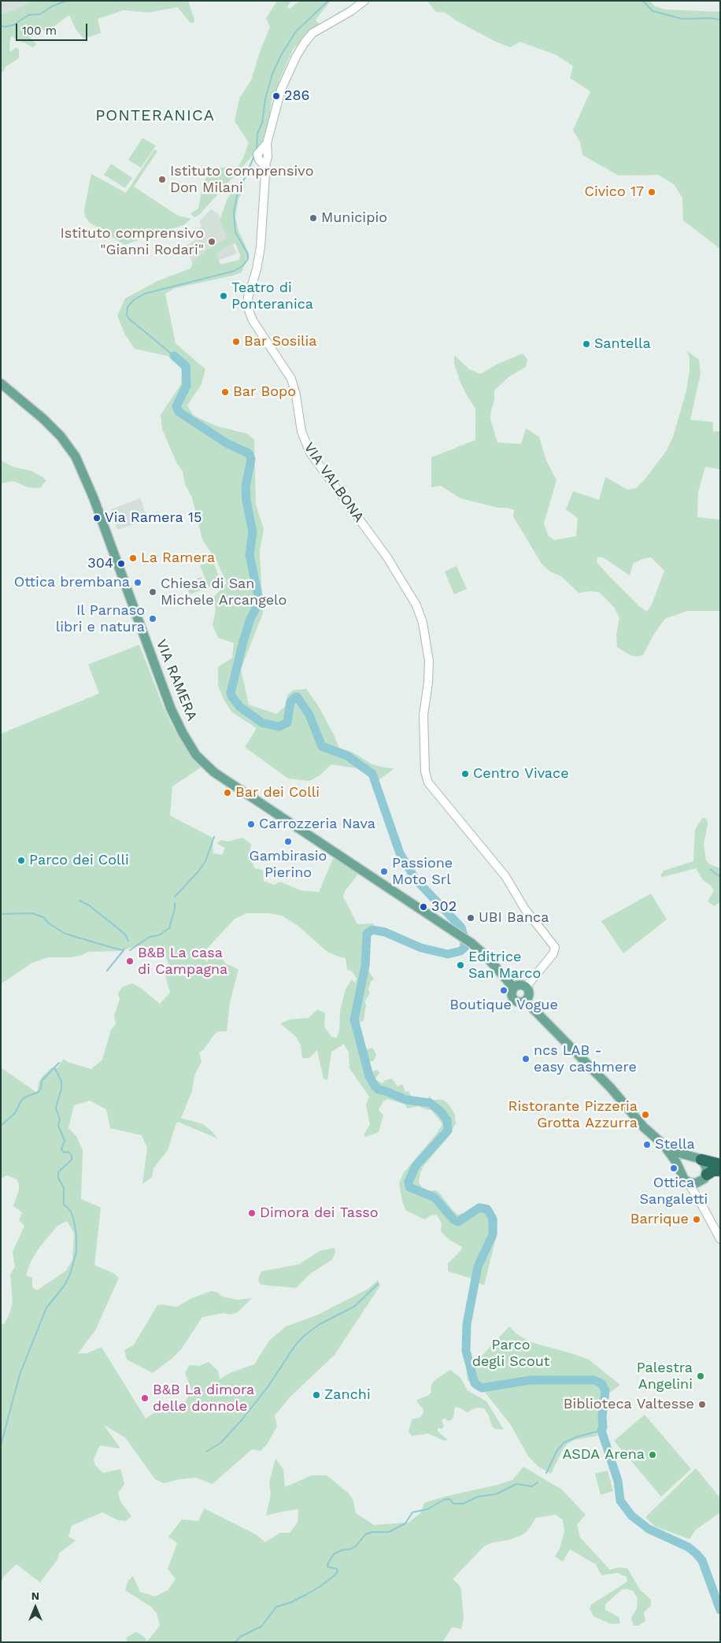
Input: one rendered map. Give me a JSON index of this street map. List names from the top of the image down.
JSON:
{
  "streets": {
    "main road": ["VIA RAMERA"],
    "street": ["VIA VALBONA"]
  },
  "crossings": [
    ["VIA VALBONA", "VIA RAMERA"]
  ],
  "districts": ["PONTERANICA"],
  "parks": ["Parco degli Scout"],
  "places": [
    "286",
    "Istituto comprensivo Don Milani",
    "Civico 17",
    "Municipio",
    "Istituto comprensivo \"Gianni Rodari\"",
    "Teatro di Ponteranica",
    "Bar Sosilia",
    "Santella",
    "Bar Bopo",
    "Via Ramera 15",
    "La Ramera",
    "304",
    "Ottica brembana",
    "Chiesa di San Michele Arcangelo",
    "Il Parnaso libri e natura",
    "Centro Vivace",
    "Bar dei Colli",
    "Carrozzeria Nava",
    "Gambirasio Pierino",
    "Parco dei Colli",
    "Passione Moto Srl",
    "302",
    "UBI Banca",
    "B&B La casa di Campagna",
    "Editrice San Marco",
    "Boutique Vogue",
    "ncs LAB - easy cashmere",
    "Ristorante Pizzeria Grotta Azzurra",
    "Stella",
    "Ottica Sangaletti",
    "Dimora dei Tasso",
    "Barrique",
    "Palestra Angelini",
    "Zanchi",
    "B&B La dimora delle donnole",
    "Biblioteca Valtesse",
    "ASDA Arena"
  ],
  "scale_bar": "100 m",
  "north": "top"
}
